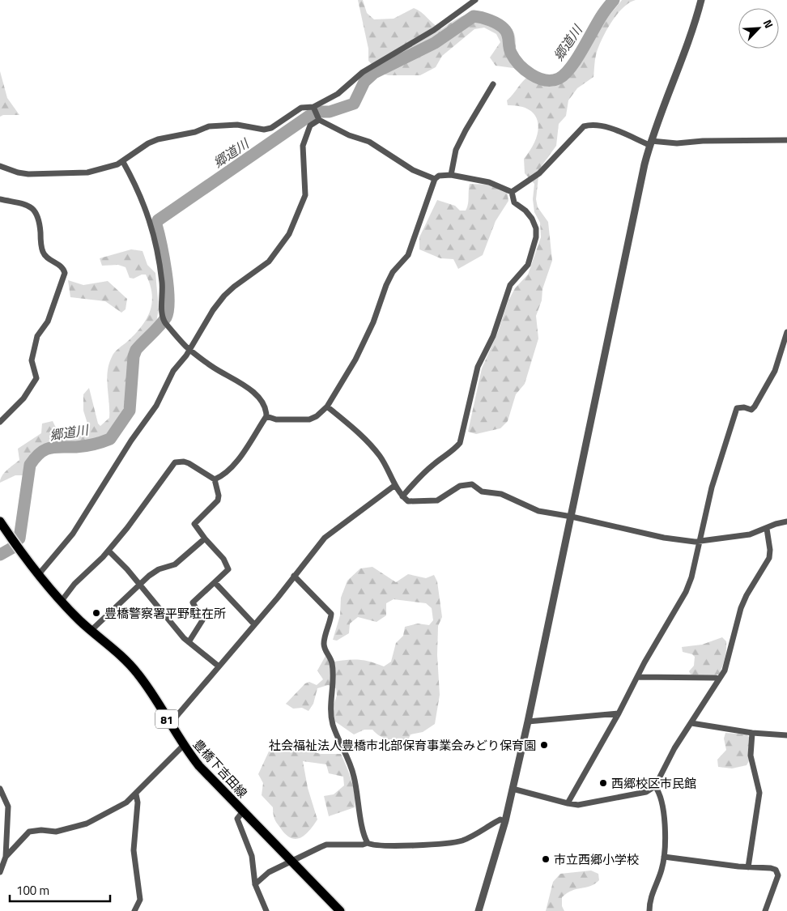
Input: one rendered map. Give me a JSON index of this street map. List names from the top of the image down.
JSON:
{
  "streets": {
    "main road": ["81", "豊橋下吉田線"]
  },
  "water": ["郷道川"],
  "places": [
    "豊橋警察署平野駐在所",
    "社会福祉法人豊橋市北部保育事業会みどり保育園",
    "西郷校区市民館",
    "市立西郷小学校"
  ],
  "scale_bar": "100 m",
  "north": "top right"
}
